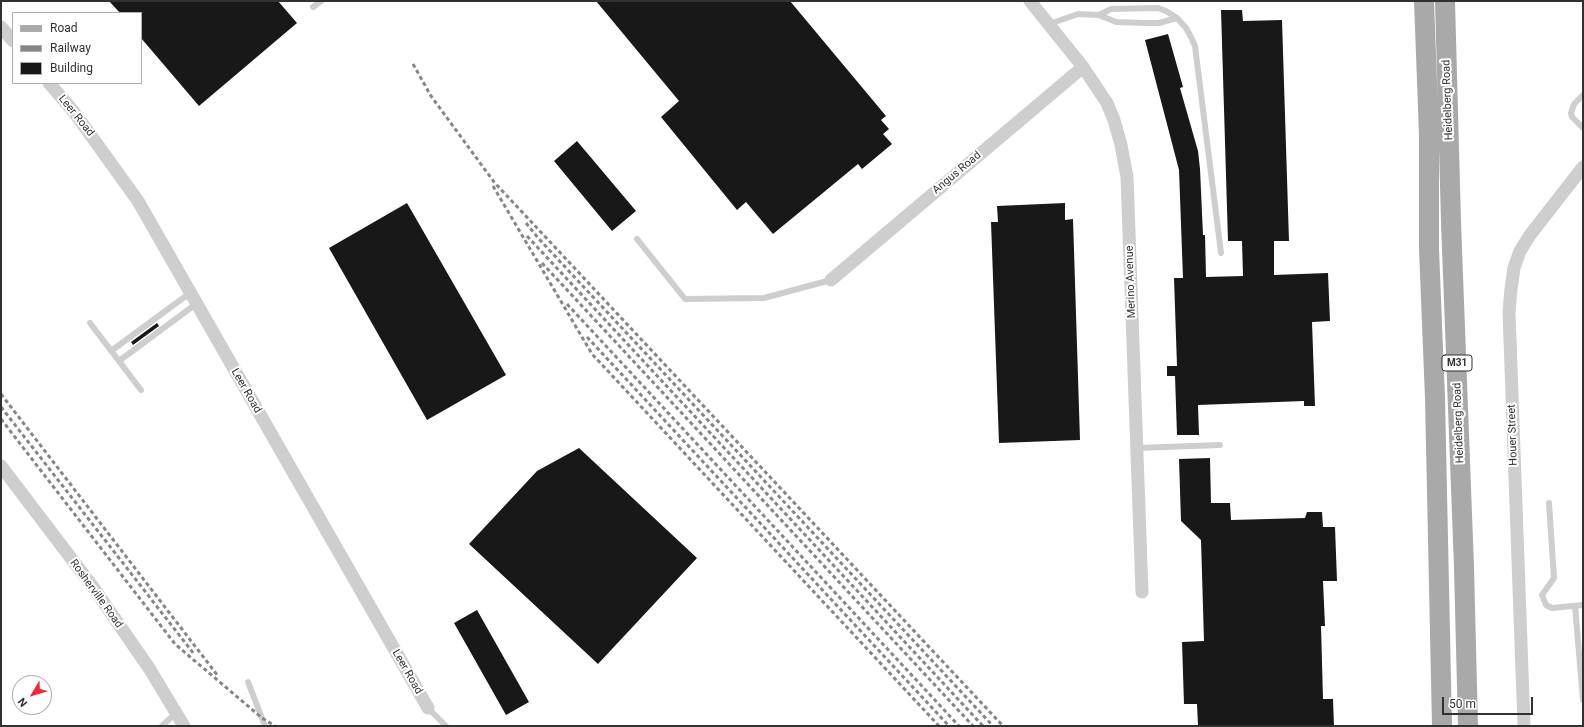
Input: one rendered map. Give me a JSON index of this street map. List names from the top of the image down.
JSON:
{
  "streets": {
    "main road": ["Heidelberg Road", "M31"],
    "street": [
      "Leer Road",
      "Angus Road",
      "Merino Avenue",
      "Houer Street",
      "Rosherville Road"
    ]
  },
  "crossings": [
    ["Angus Road", "Merino Avenue"]
  ],
  "legend": ["Road", "Railway", "Building"],
  "scale_bar": "50 m",
  "north": "bottom left"
}
